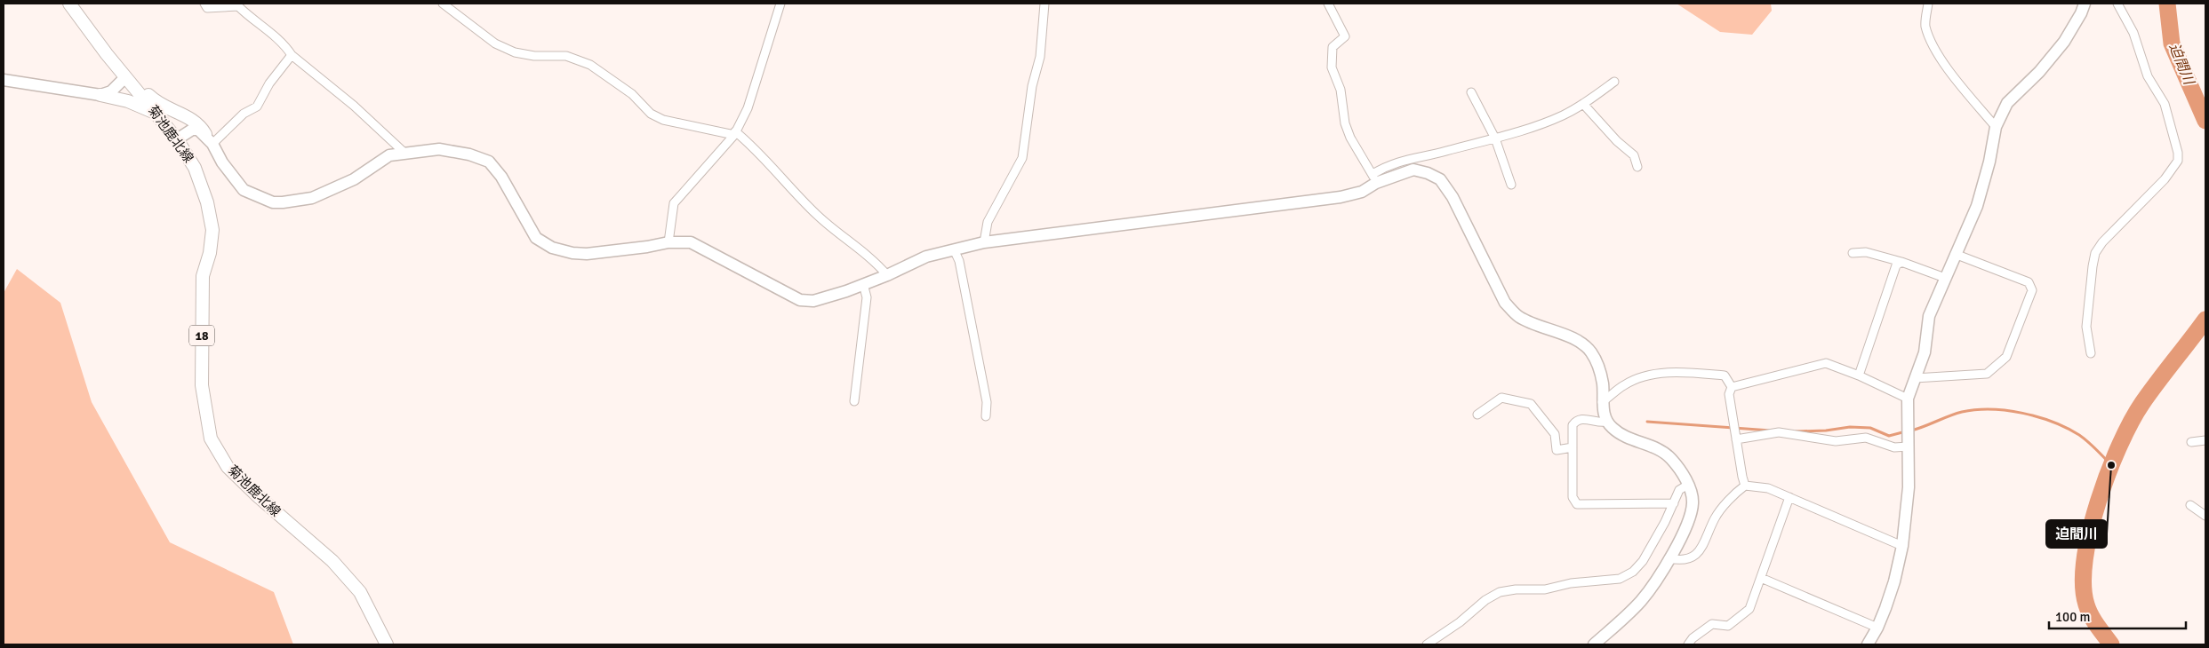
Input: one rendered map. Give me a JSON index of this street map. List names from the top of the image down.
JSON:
{
  "streets": {
    "main road": ["菊池鹿北線", "18"]
  },
  "water": ["迫間川"],
  "places": ["迫間川"],
  "scale_bar": "100 m"
}
